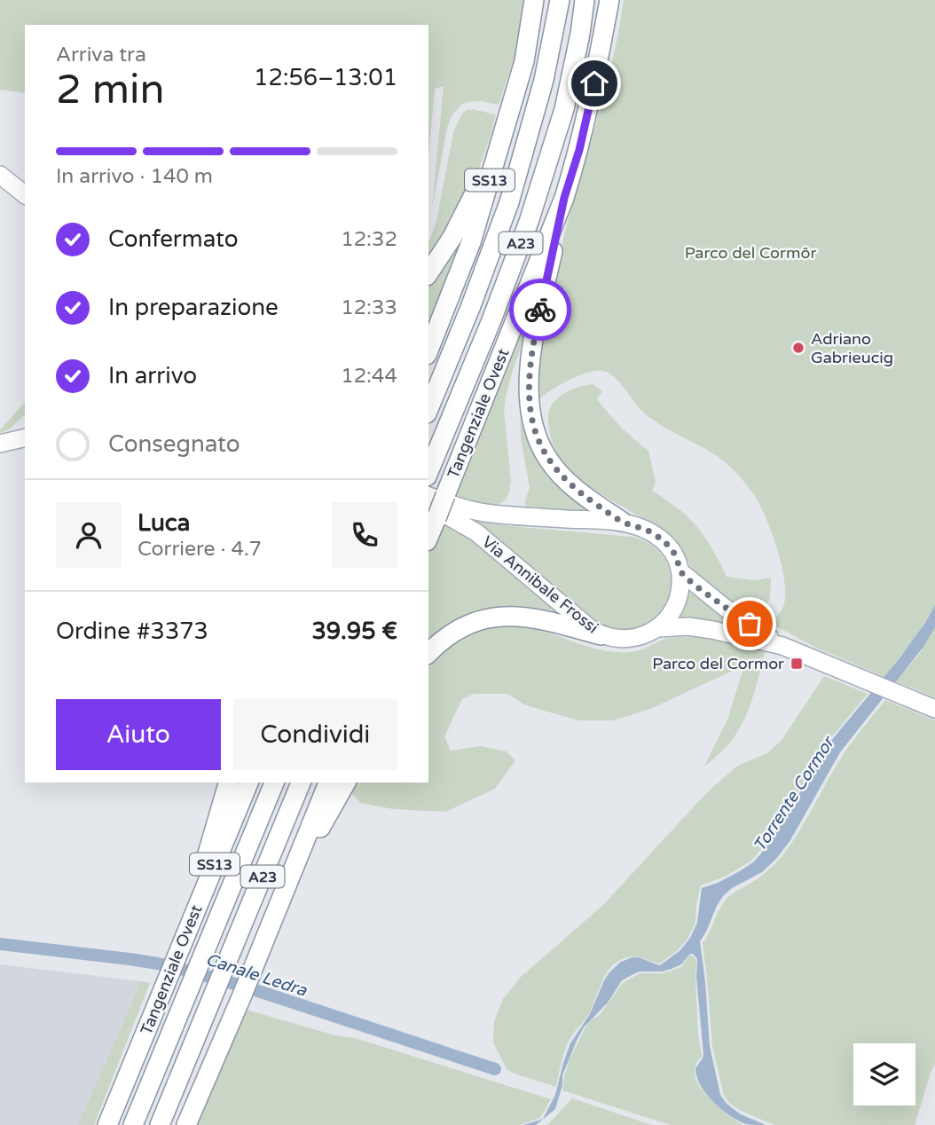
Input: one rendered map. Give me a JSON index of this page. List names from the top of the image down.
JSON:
{
  "streets": {
    "highway": ["SS13", "A23", "Tangenziale Ovest"],
    "main road": ["Via Annibale Frossi"]
  },
  "crossings": [
    ["Tangenziale Ovest", "Via Annibale Frossi"]
  ],
  "water": ["Torrente Cormor", "Canale Ledra"],
  "parks": ["Parco del Cormôr"],
  "places": {
    "other": ["Adriano Gabrieucig"],
    "transit": ["Parco del Cormor"]
  },
  "page": {
    "heading": ["2 min", "Arriva tra", "12:56–13:01"],
    "panel": [
      "Luca",
      "Corriere · 4.7",
      "Ordine #3373",
      "39.95 €"
    ],
    "bar": "In arrivo · 140 m",
    "list": [
      ["Confermato", "12:32"],
      ["In preparazione", "12:33"],
      ["In arrivo", "12:44"],
      "Consegnato"
    ],
    "buttons": ["Aiuto", "Condividi"]
  }
}
